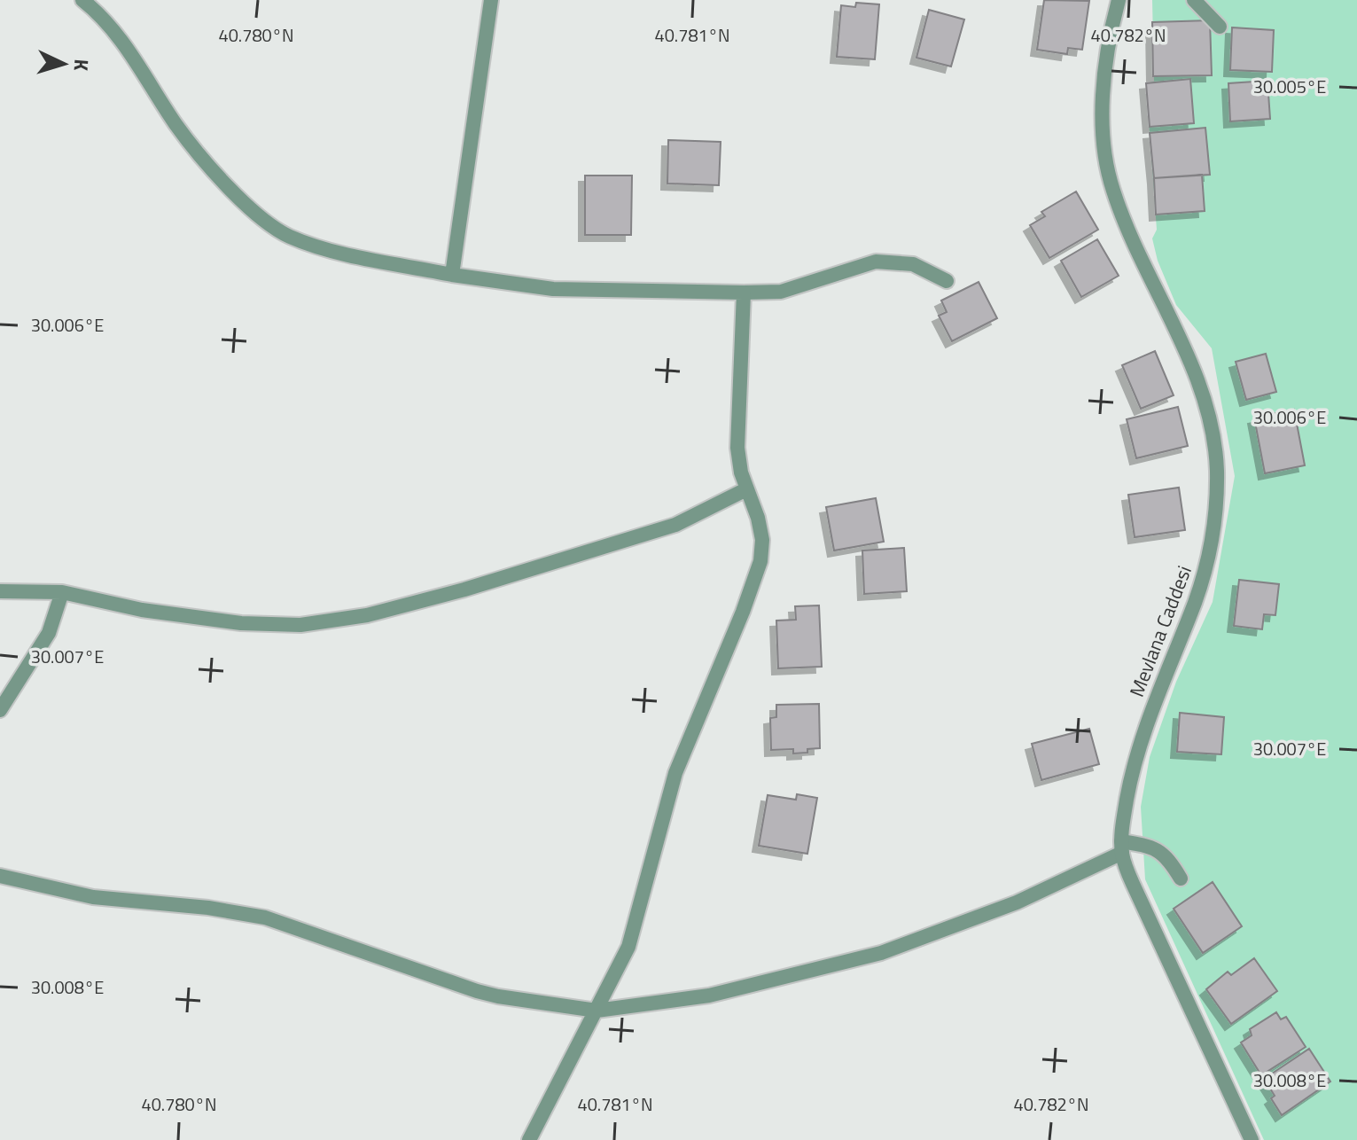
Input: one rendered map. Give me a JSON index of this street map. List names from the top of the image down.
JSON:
{
  "streets": {
    "street": ["Mevlana Caddesi"]
  },
  "north": "right",
  "coordinates": [
    "40.780°N",
    "40.781°N",
    "40.782°N",
    "30.005°E",
    "30.006°E",
    "30.007°E",
    "30.008°E"
  ]
}
